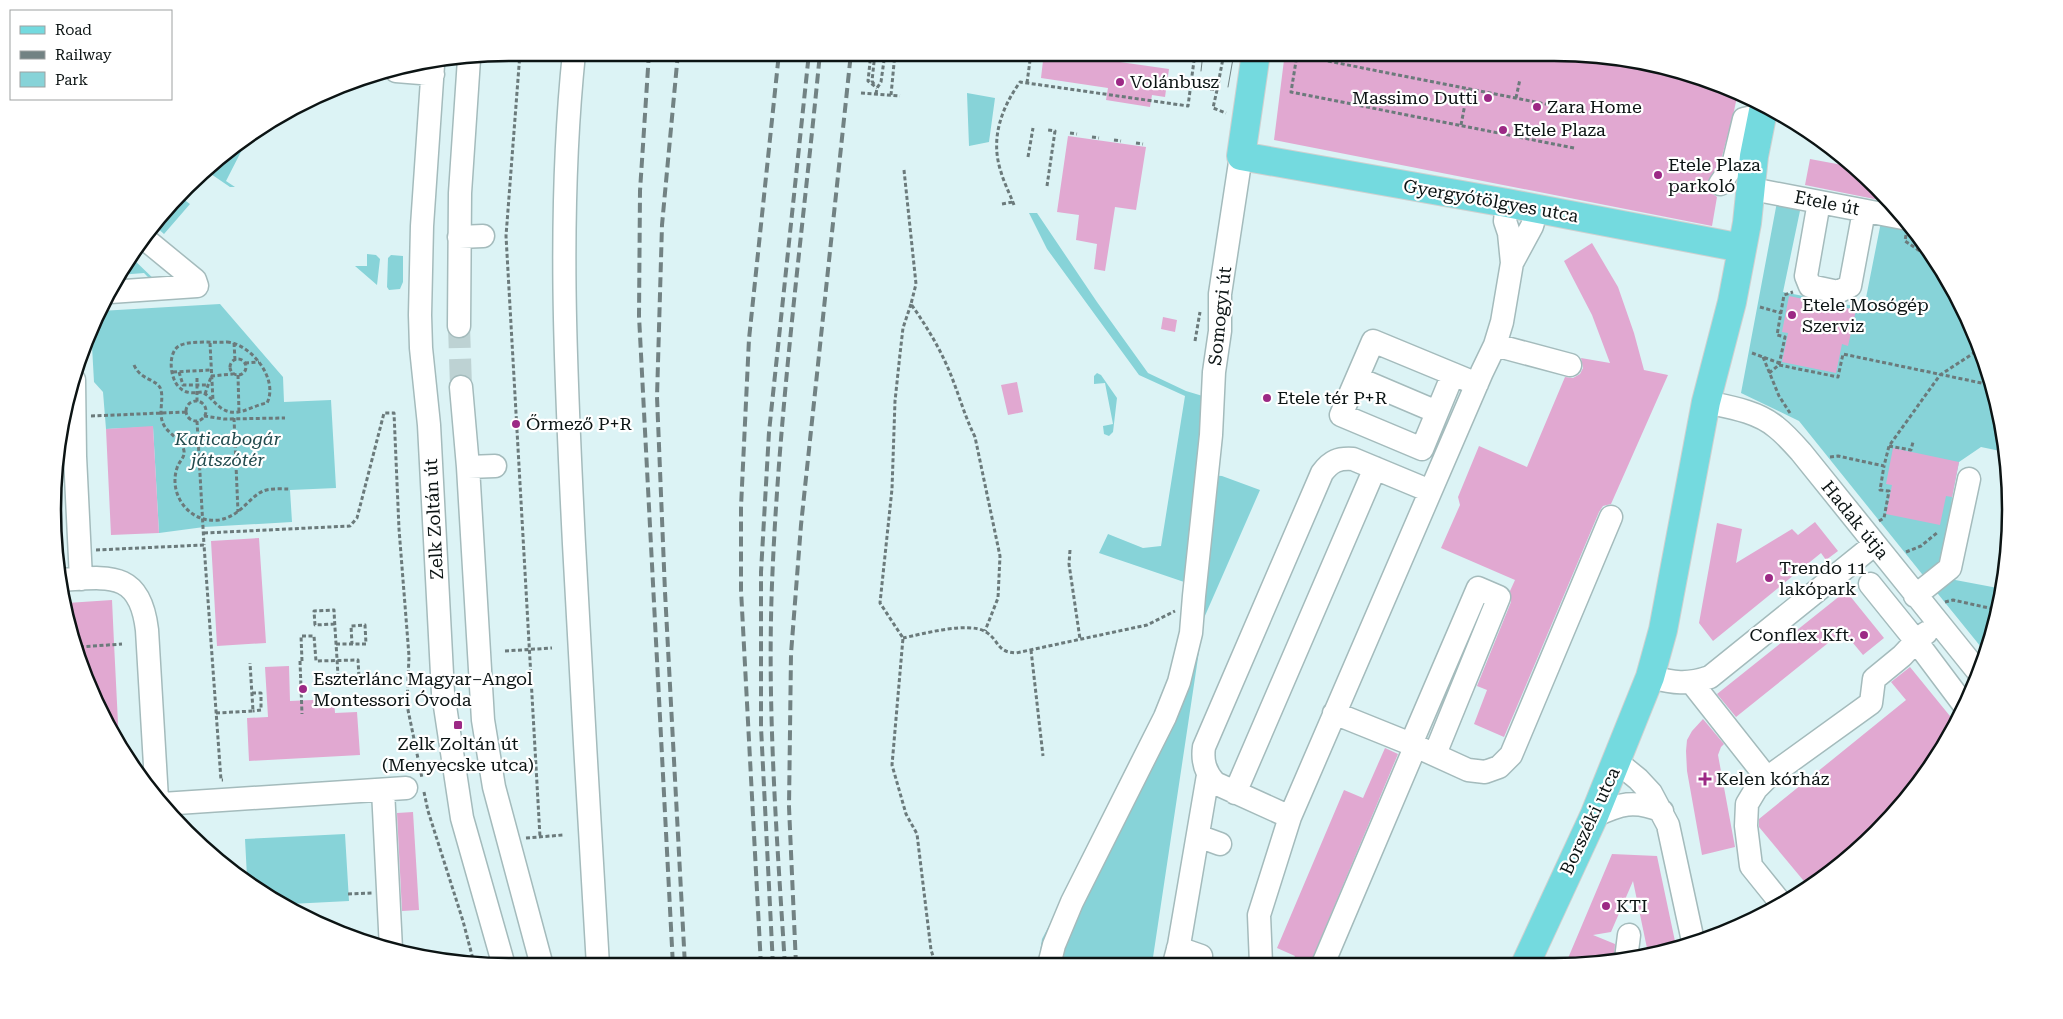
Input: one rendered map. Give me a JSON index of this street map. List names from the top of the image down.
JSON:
{
  "streets": {
    "main road": ["Gyergyótölgyes utca", "Somogyi út", "Borszéki utca"],
    "street": ["Etele út", "Zelk Zoltán út", "Hadak útja"]
  },
  "crossings": [
    ["Gyergyótölgyes utca", "Somogyi út"],
    ["Hadak útja", "Borszéki utca"]
  ],
  "parks": ["Katicabogár játszótér"],
  "places": {
    "other": [
      "Volánbusz",
      "Massimo Dutti",
      "Zara Home",
      "Etele Plaza",
      "Etele Plaza parkoló",
      "Etele Mosógép Szerviz",
      "Etele tér P+R",
      "Őrmező P+R",
      "Trendo 11 lakópark",
      "Conflex Kft.",
      "Eszterlánc Magyar–Angol Montessori Óvoda",
      "KTI"
    ],
    "transit": ["Zelk Zoltán út (Menyecske utca)"],
    "health": ["Kelen kórház"]
  },
  "legend": ["Road", "Railway", "Park"]
}
